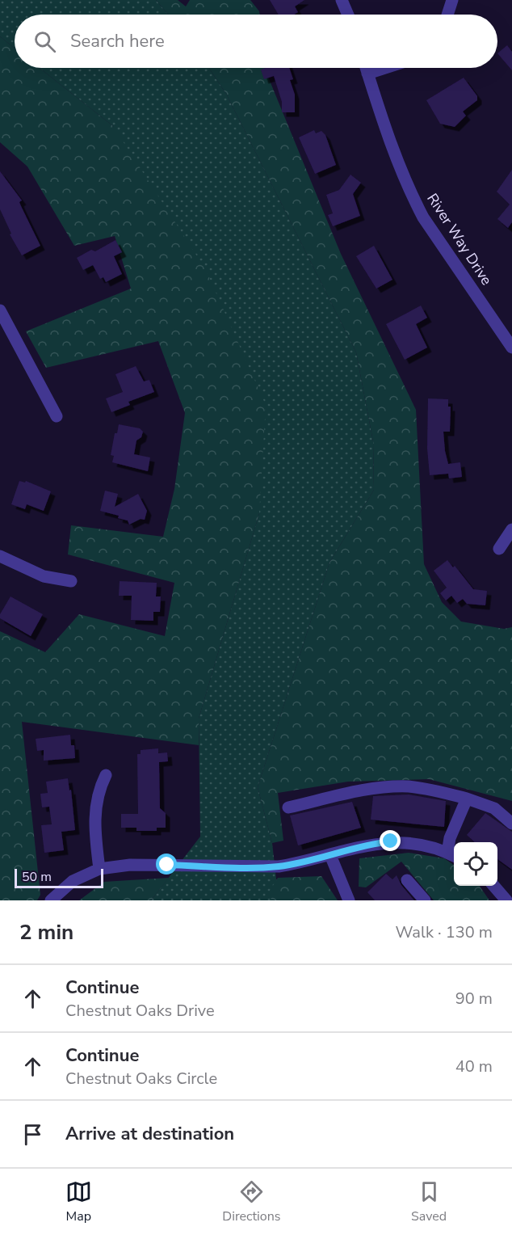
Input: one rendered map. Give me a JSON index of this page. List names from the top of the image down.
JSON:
{
  "streets": {
    "street": ["River Way Drive"]
  },
  "scale_bar": "50 m",
  "page": {
    "search": "Search here",
    "scale": "50 m",
    "heading": ["2 min", "Walk · 130 m"],
    "list": [
      ["Continue", "Chestnut Oaks Drive", "90 m"],
      ["Continue", "Chestnut Oaks Circle", "40 m"],
      "Arrive at destination"
    ],
    "nav": ["Map", "Directions", "Saved"]
  }
}
